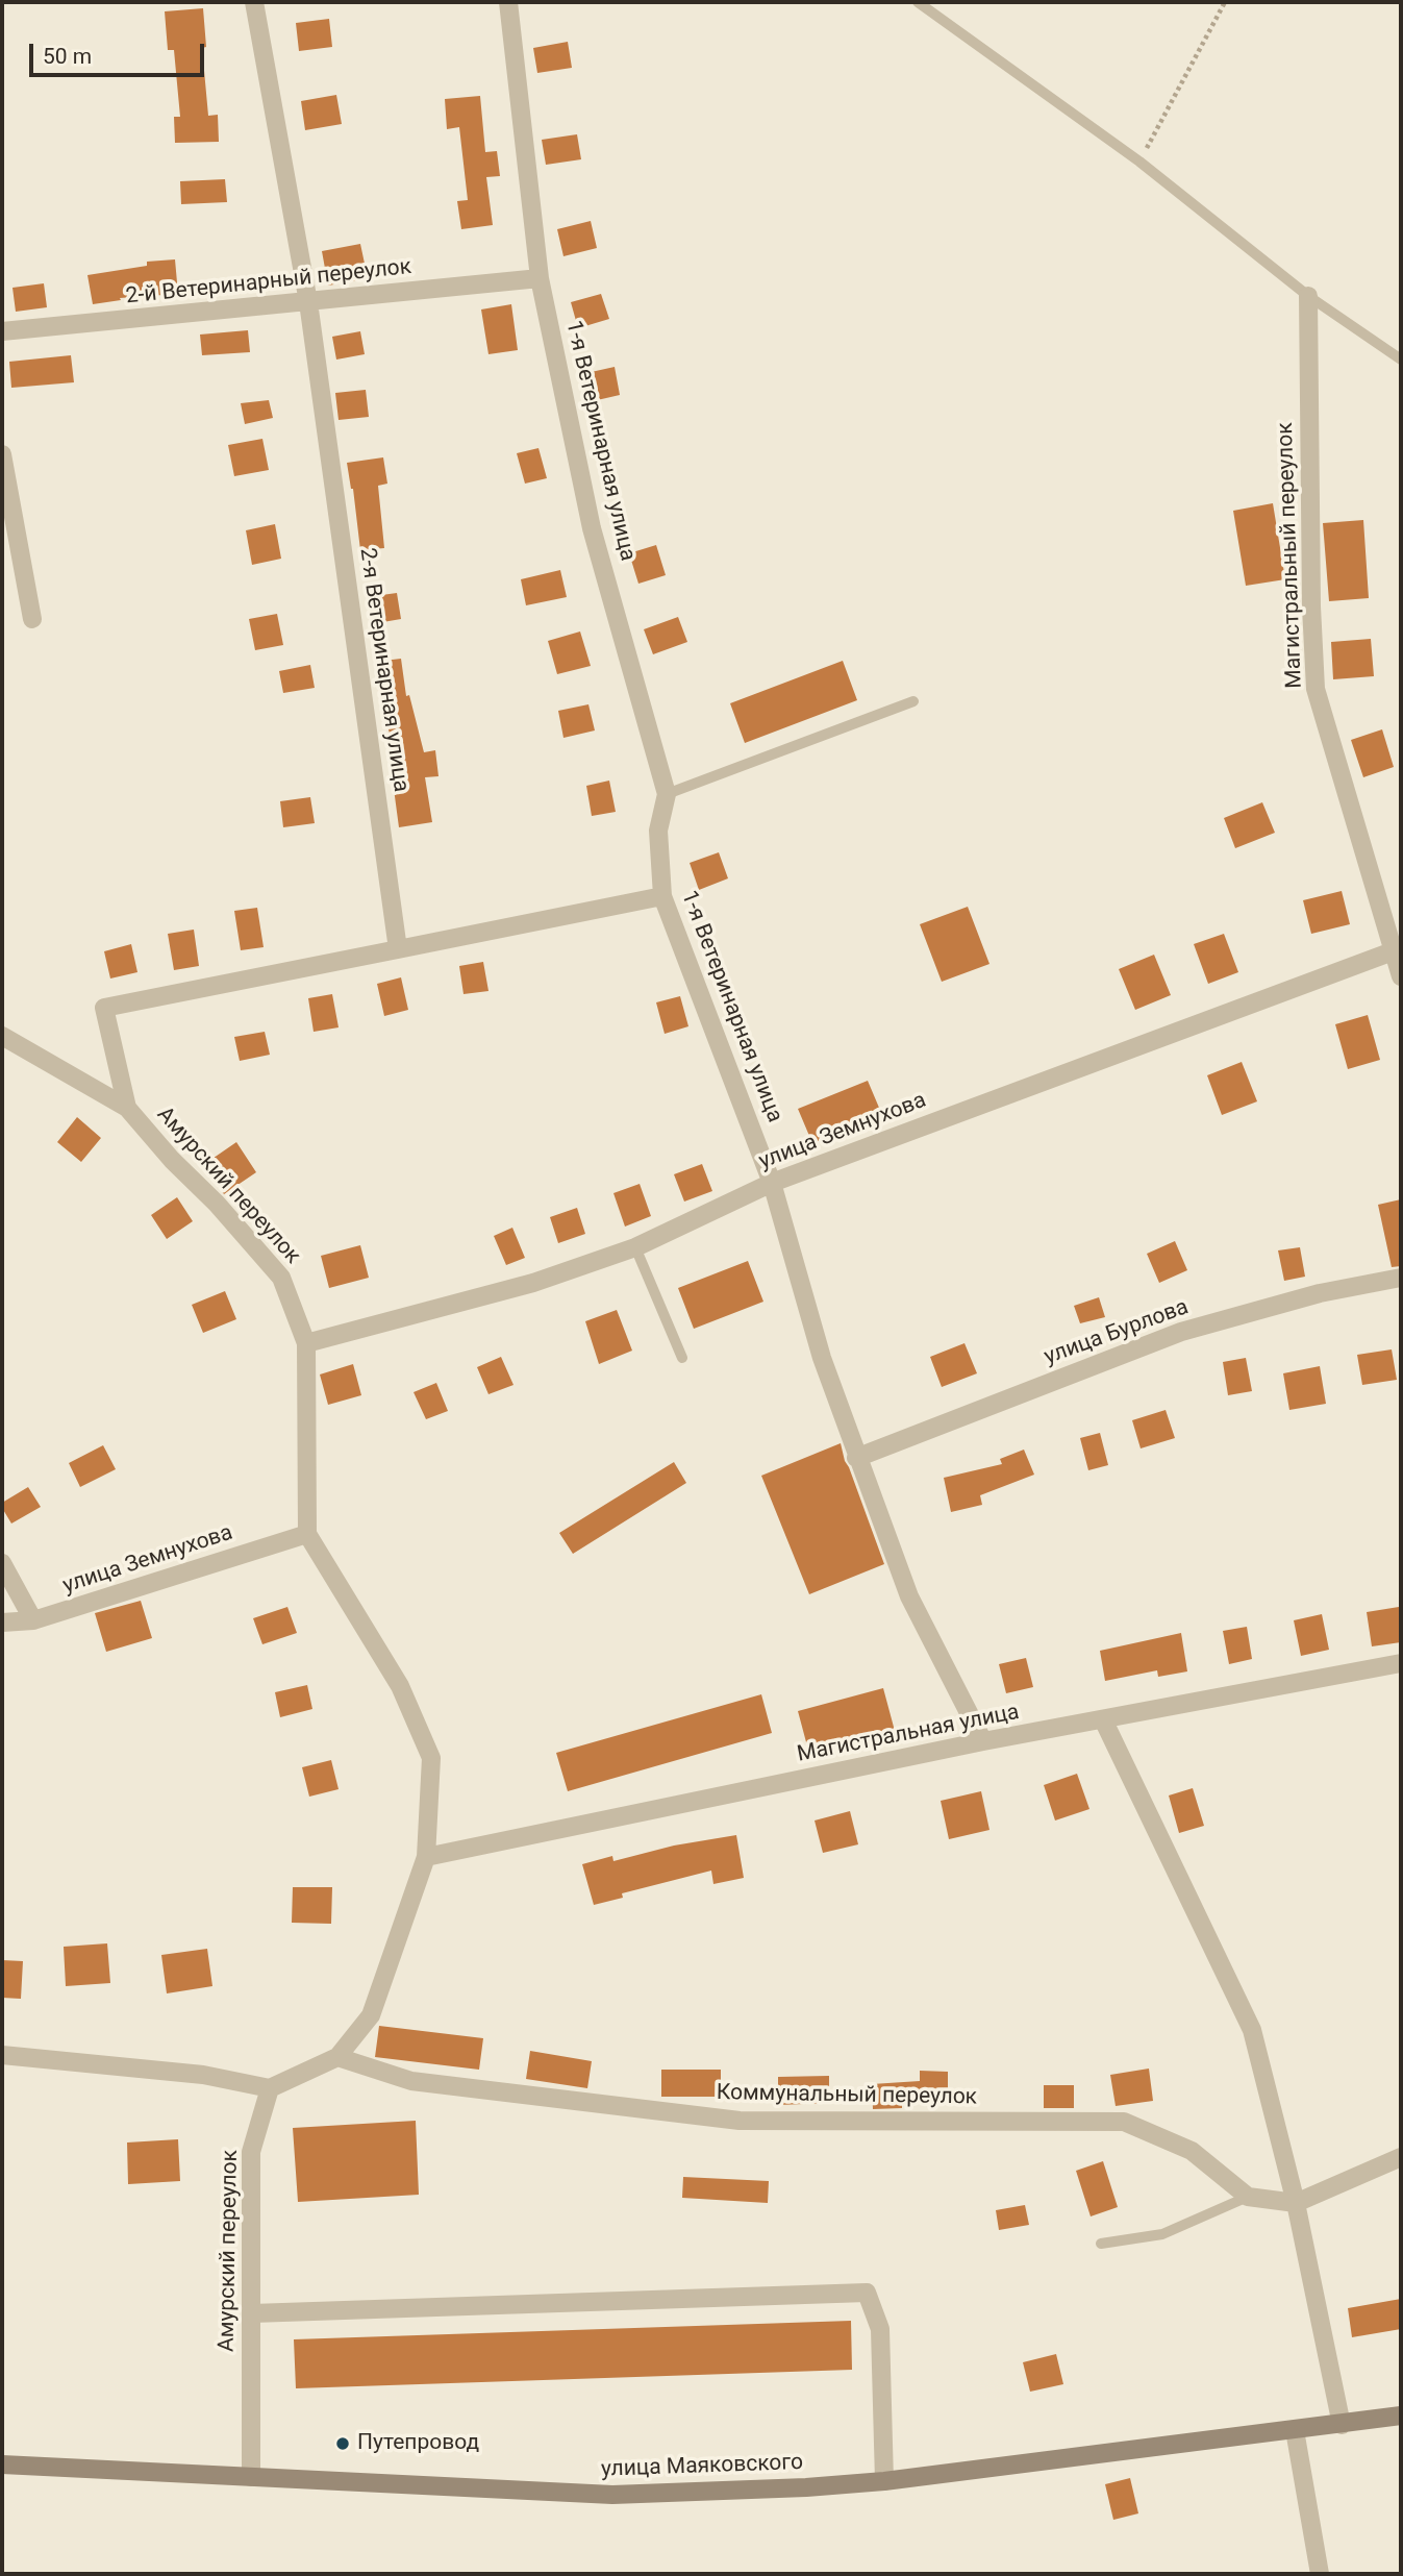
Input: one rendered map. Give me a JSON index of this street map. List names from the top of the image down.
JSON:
{
  "streets": {
    "main road": ["улица Маяковского"],
    "street": [
      "2-й Ветеринарный переулок",
      "1-я Ветеринарная улица",
      "Магистральный переулок",
      "2-я Ветеринарная улица",
      "улица Земнухова",
      "Амурский переулок",
      "улица Бурлова",
      "Магистральная улица",
      "Коммунальный переулок"
    ]
  },
  "crossings": [
    ["2-й Ветеринарный переулок", "1-я Ветеринарная улица"],
    ["2-й Ветеринарный переулок", "2-я Ветеринарная улица"],
    ["1-я Ветеринарная улица", "улица Земнухова"],
    ["1-я Ветеринарная улица", "улица Бурлова"],
    ["1-я Ветеринарная улица", "Магистральная улица"],
    ["Магистральный переулок", "улица Земнухова"],
    ["улица Земнухова", "Амурский переулок"],
    ["Амурский переулок", "улица Маяковского"]
  ],
  "places": ["Путепровод"],
  "scale_bar": "50 m"
}
